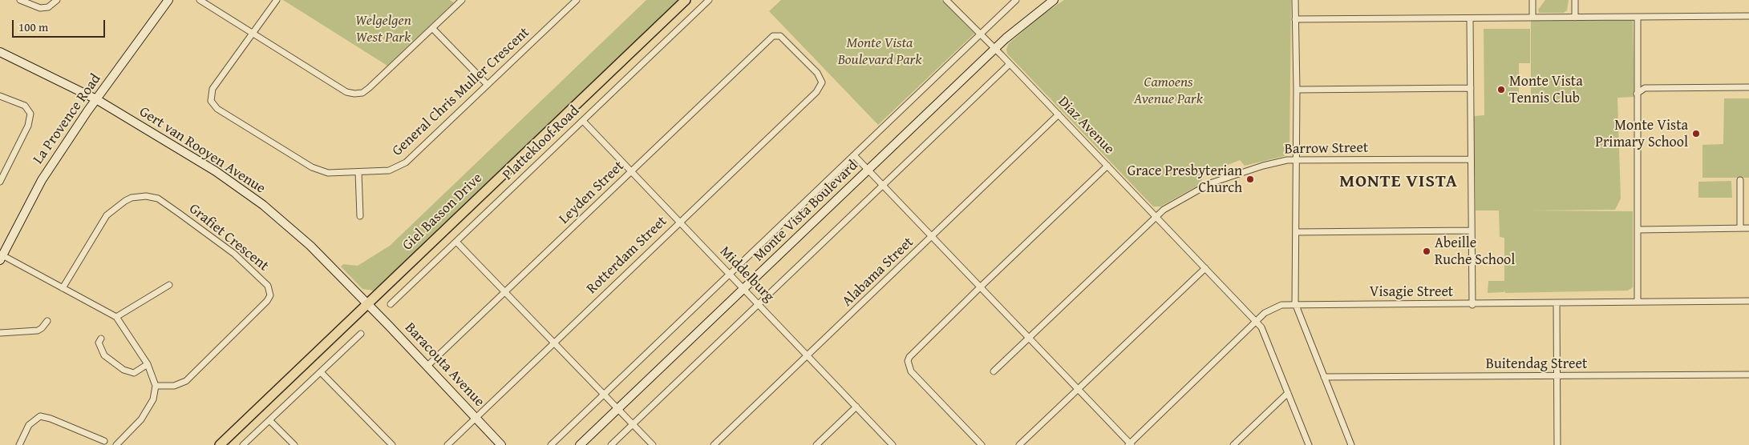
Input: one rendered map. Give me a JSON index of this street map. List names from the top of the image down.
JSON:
{
  "streets": {
    "main road": [
      "La Provence Road",
      "Gert van Rooyen Avenue",
      "Monte Vista Boulevard",
      "Giel Basson Drive",
      "Baracouta Avenue"
    ],
    "street": [
      "General Chris Muller Crescent",
      "Diaz Avenue",
      "Plattekloof Road",
      "Barrow Street",
      "Leyden Street",
      "Grafiet Crescent",
      "Rotterdam Street",
      "Alabama Street",
      "Middelburg",
      "Visagie Street",
      "Buitendag Street"
    ]
  },
  "crossings": [
    ["La Provence Road", "Gert van Rooyen Avenue"],
    ["Diaz Avenue", "Barrow Street"],
    ["Diaz Avenue", "Monte Vista Boulevard"],
    ["Diaz Avenue", "Alabama Street"],
    ["Diaz Avenue", "Visagie Street"],
    ["Plattekloof Road", "Middelburg"],
    ["Gert van Rooyen Avenue", "Giel Basson Drive"],
    ["Gert van Rooyen Avenue", "Baracouta Avenue"],
    ["Leyden Street", "Rotterdam Street"],
    ["Leyden Street", "Middelburg"],
    ["Leyden Street", "Baracouta Avenue"],
    ["Monte Vista Boulevard", "Middelburg"],
    ["Giel Basson Drive", "Baracouta Avenue"],
    ["Rotterdam Street", "Middelburg"],
    ["Rotterdam Street", "Baracouta Avenue"],
    ["Alabama Street", "Middelburg"]
  ],
  "districts": ["MONTE VISTA"],
  "parks": ["Welgelgen West Park", "Monte Vista Boulevard Park", "Camoens Avenue Park"],
  "places": [
    "Monte Vista Tennis Club",
    "Monte Vista Primary School",
    "Grace Presbyterian Church",
    "Abeille Ruche School"
  ],
  "scale_bar": "100 m"
}
